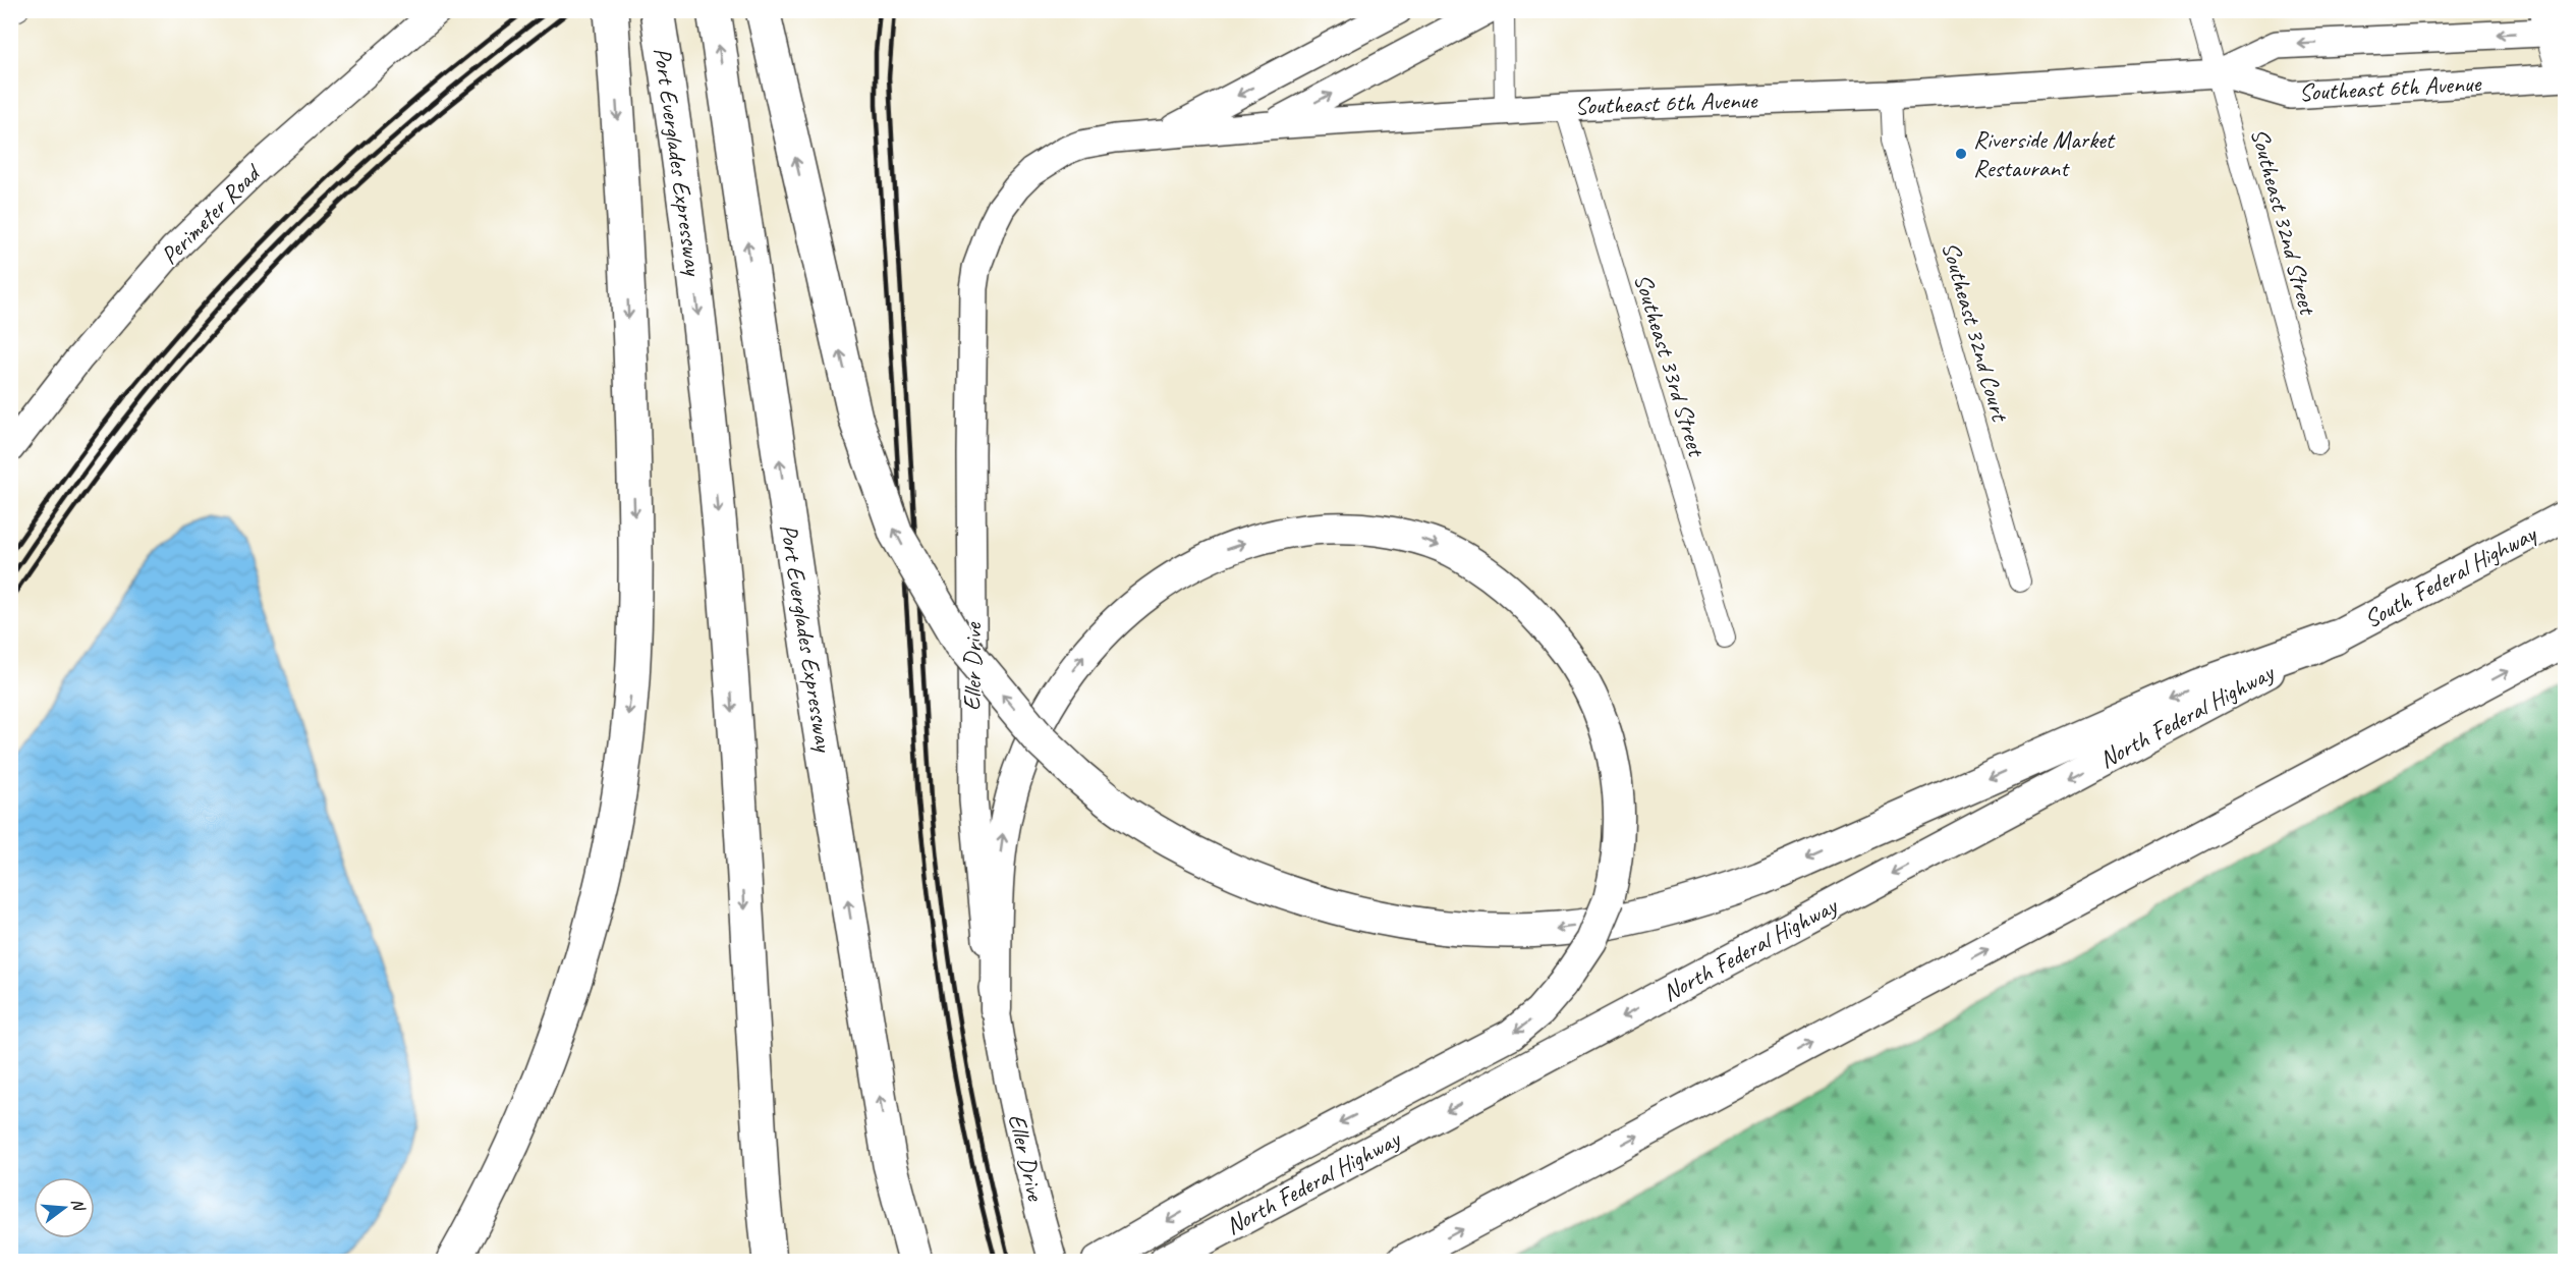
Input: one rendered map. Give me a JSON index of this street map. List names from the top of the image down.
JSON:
{
  "streets": {
    "highway": ["Port Everglades Expressway"],
    "main road": ["South Federal Highway", "North Federal Highway"],
    "street": [
      "Southeast 6th Avenue",
      "Perimeter Road",
      "Southeast 32nd Street",
      "Southeast 32nd Court",
      "Southeast 33rd Street",
      "Eller Drive"
    ]
  },
  "crossings": [
    ["Southeast 6th Avenue", "Southeast 32nd Street"],
    ["Southeast 6th Avenue", "Southeast 32nd Court"],
    ["Southeast 6th Avenue", "Southeast 33rd Street"],
    ["Southeast 6th Avenue", "Eller Drive"],
    ["South Federal Highway", "North Federal Highway"]
  ],
  "places": ["Riverside Market Restaurant"],
  "north": "right"
}
